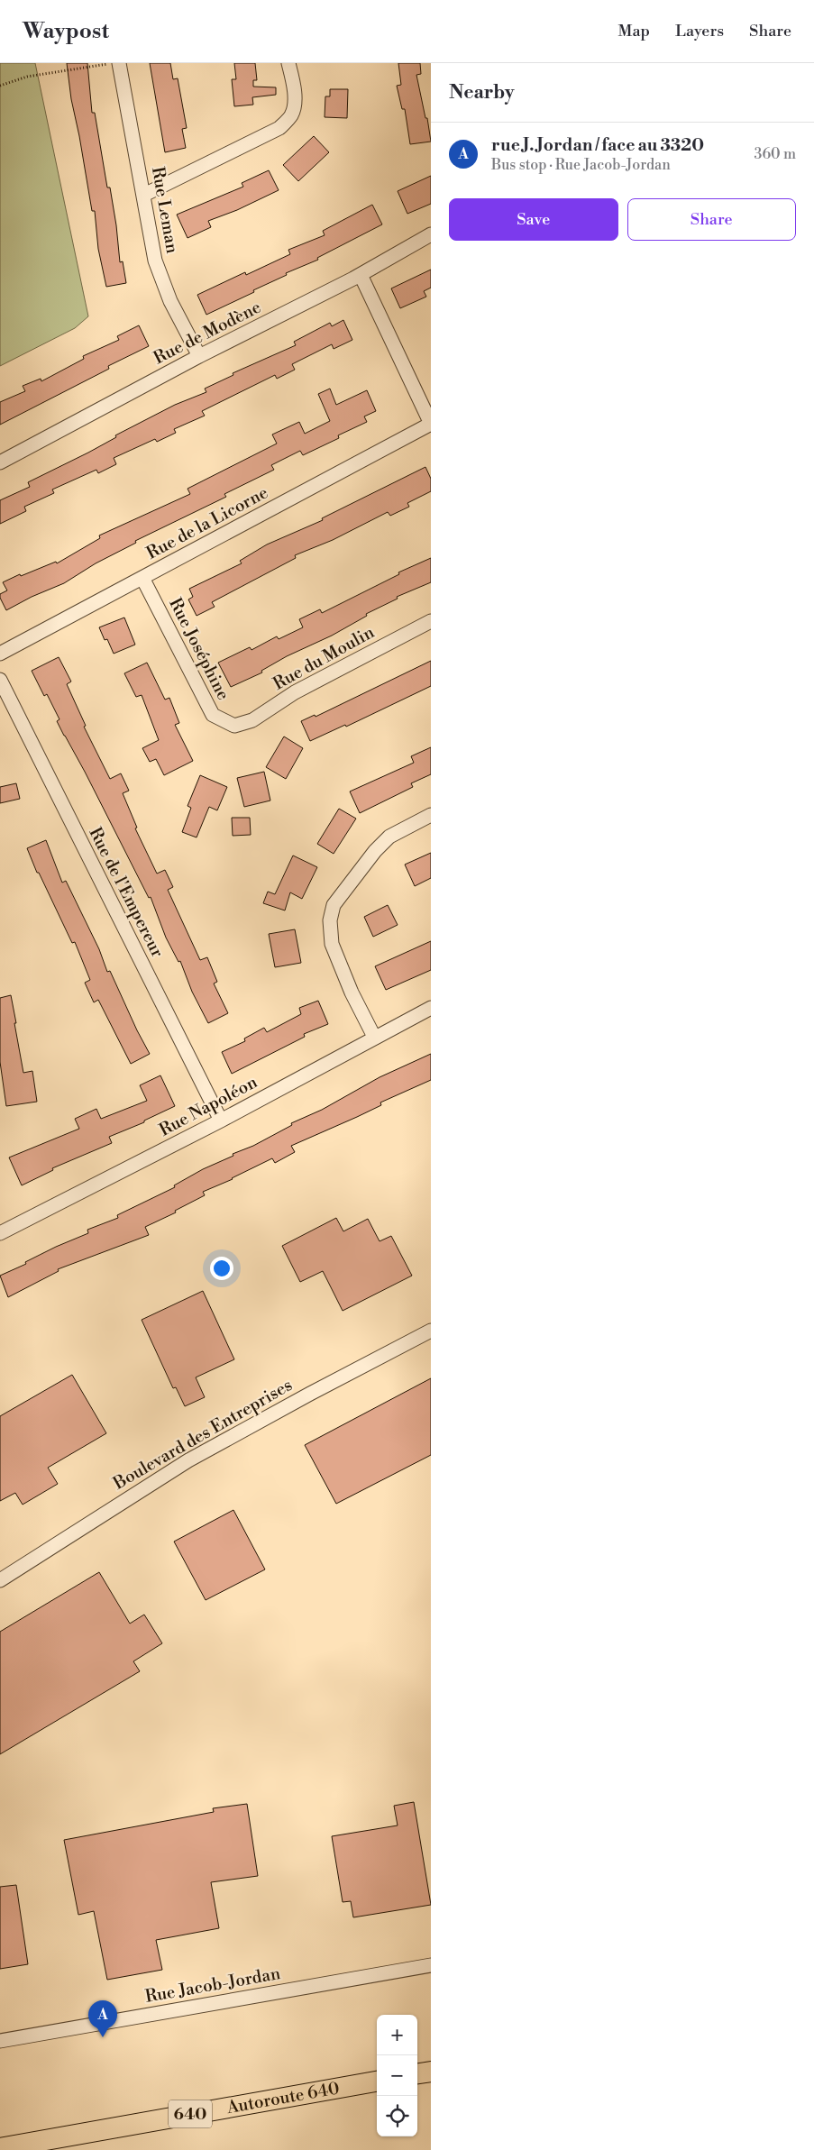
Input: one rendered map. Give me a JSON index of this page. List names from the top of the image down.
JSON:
{
  "streets": {
    "highway": ["Autoroute 640", "640"],
    "street": [
      "Rue Leman",
      "Rue de Modène",
      "Rue de la Licorne",
      "Rue Joséphine",
      "Rue du Moulin",
      "Rue de l'Empereur",
      "Rue Napoléon",
      "Boulevard des Entreprises",
      "Rue Jacob-Jordan"
    ]
  },
  "crossings": [
    ["Rue Leman", "Rue de Modène"],
    ["Rue de la Licorne", "Rue Joséphine"],
    ["Rue Joséphine", "Rue du Moulin"],
    ["Rue de l'Empereur", "Rue Napoléon"]
  ],
  "page": {
    "header": "Waypost",
    "nav": ["Map", "Layers", "Share"],
    "heading": "Nearby",
    "list": [
      {
        "mark": "A",
        "name": "rue J. Jordan / face au 3320",
        "note": "Bus stop · Rue Jacob-Jordan",
        "value": "360 m"
      }
    ],
    "buttons": ["Save", "Share"],
    "pins": "A",
    "map_buttons": ["+", "−"]
  }
}
